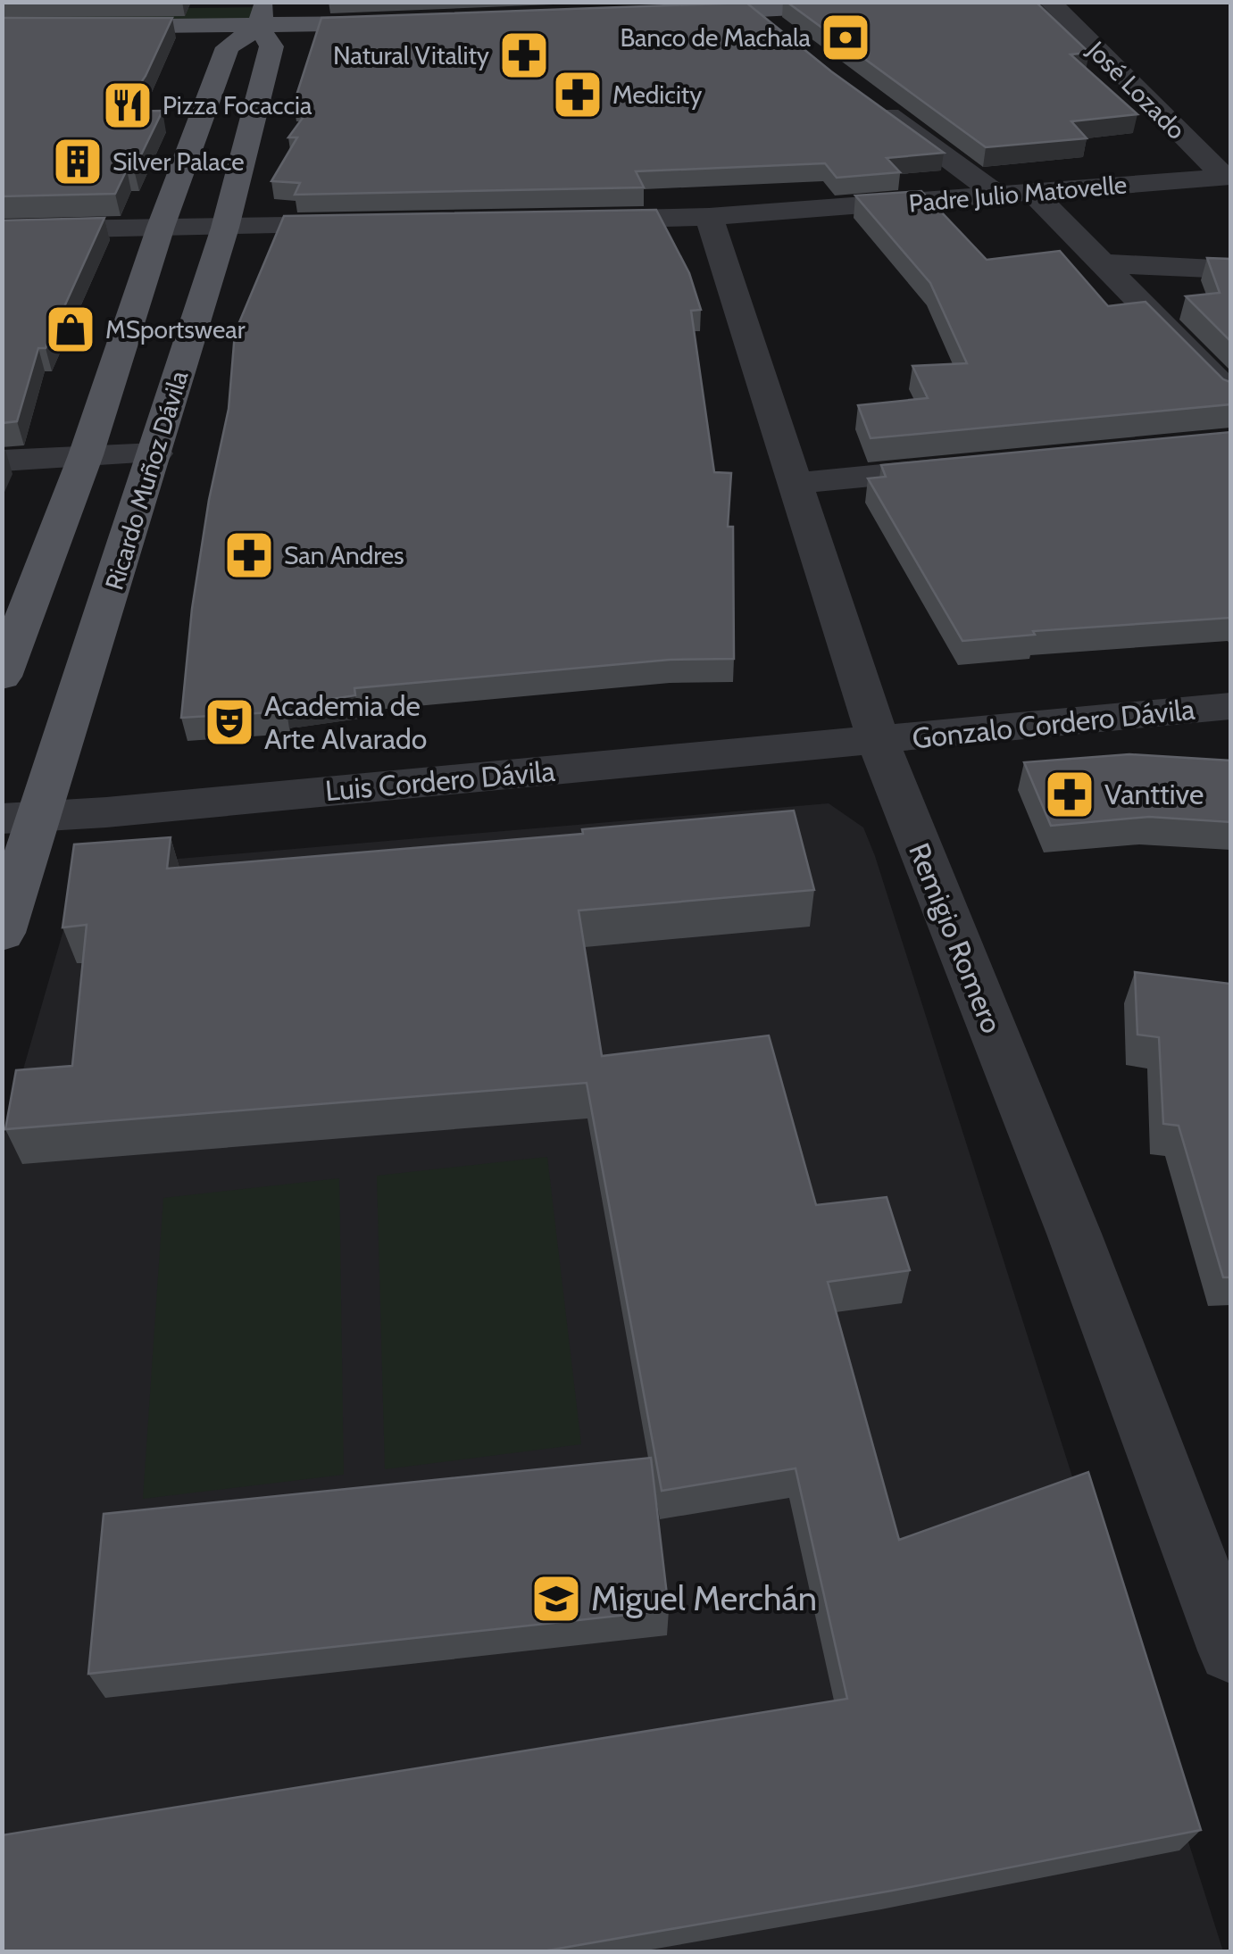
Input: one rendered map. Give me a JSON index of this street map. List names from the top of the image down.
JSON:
{
  "streets": {
    "main road": ["Ricardo Muñoz Dávila"],
    "street": [
      "José Lozado",
      "Padre Julio Matovelle",
      "Gonzalo Cordero Dávila",
      "Luis Cordero Dávila",
      "Remigio Romero"
    ]
  },
  "crossings": [
    ["José Lozado", "Padre Julio Matovelle"],
    ["Padre Julio Matovelle", "Remigio Romero"],
    ["Ricardo Muñoz Dávila", "Luis Cordero Dávila"],
    ["Gonzalo Cordero Dávila", "Luis Cordero Dávila"],
    ["Gonzalo Cordero Dávila", "Remigio Romero"],
    ["Luis Cordero Dávila", "Remigio Romero"]
  ],
  "places": {
    "bank": ["Banco de Machala"],
    "pharmacy": [
      "Natural Vitality",
      "Medicity",
      "San Andres",
      "Vanttive"
    ],
    "restaurant": ["Pizza Focaccia"],
    "building": ["Silver Palace"],
    "shop": ["MSportswear"],
    "theatre": ["Academia de Arte Alvarado"],
    "school or university": ["Miguel Merchán"]
  }
}
